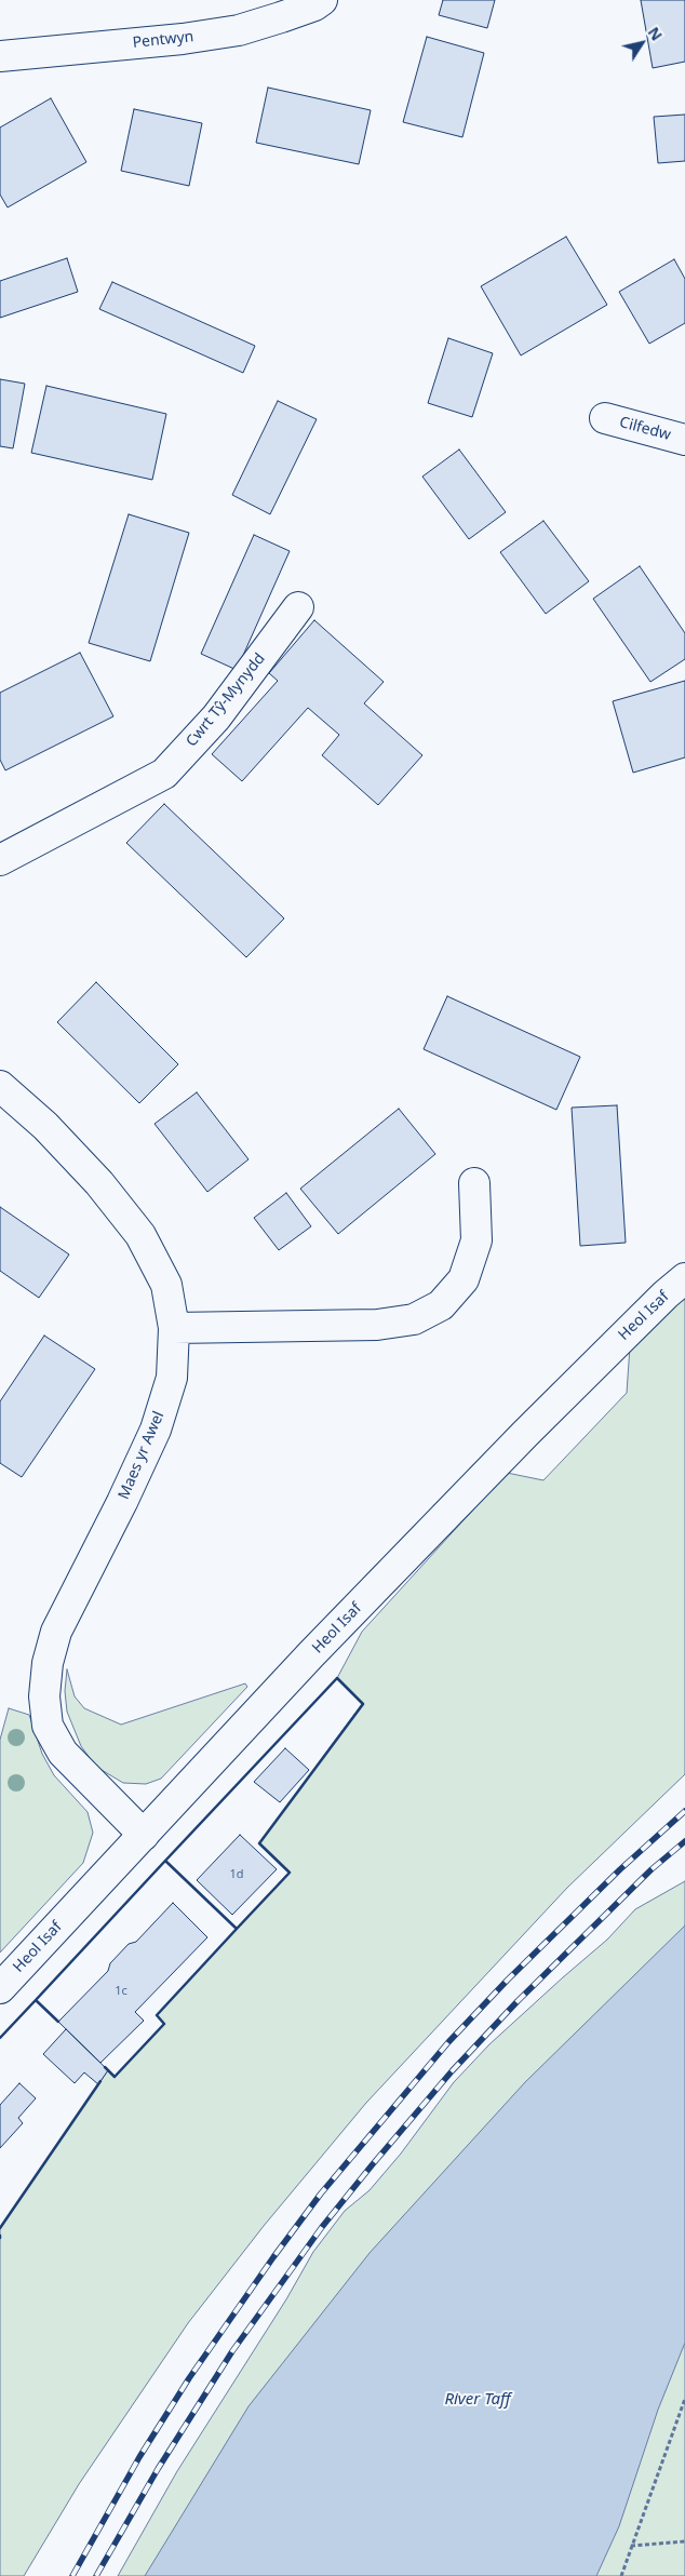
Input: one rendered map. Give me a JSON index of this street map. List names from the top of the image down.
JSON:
{
  "streets": {
    "street": [
      "Pentwyn",
      "Cilfedw",
      "Cwrt Tŷ-Mynydd",
      "Heol Isaf",
      "Maes yr Awel"
    ]
  },
  "crossings": [
    ["Heol Isaf", "Maes yr Awel"]
  ],
  "water": ["River Taff"],
  "house_numbers": ["1d", "1c"],
  "north": "top right"
}
